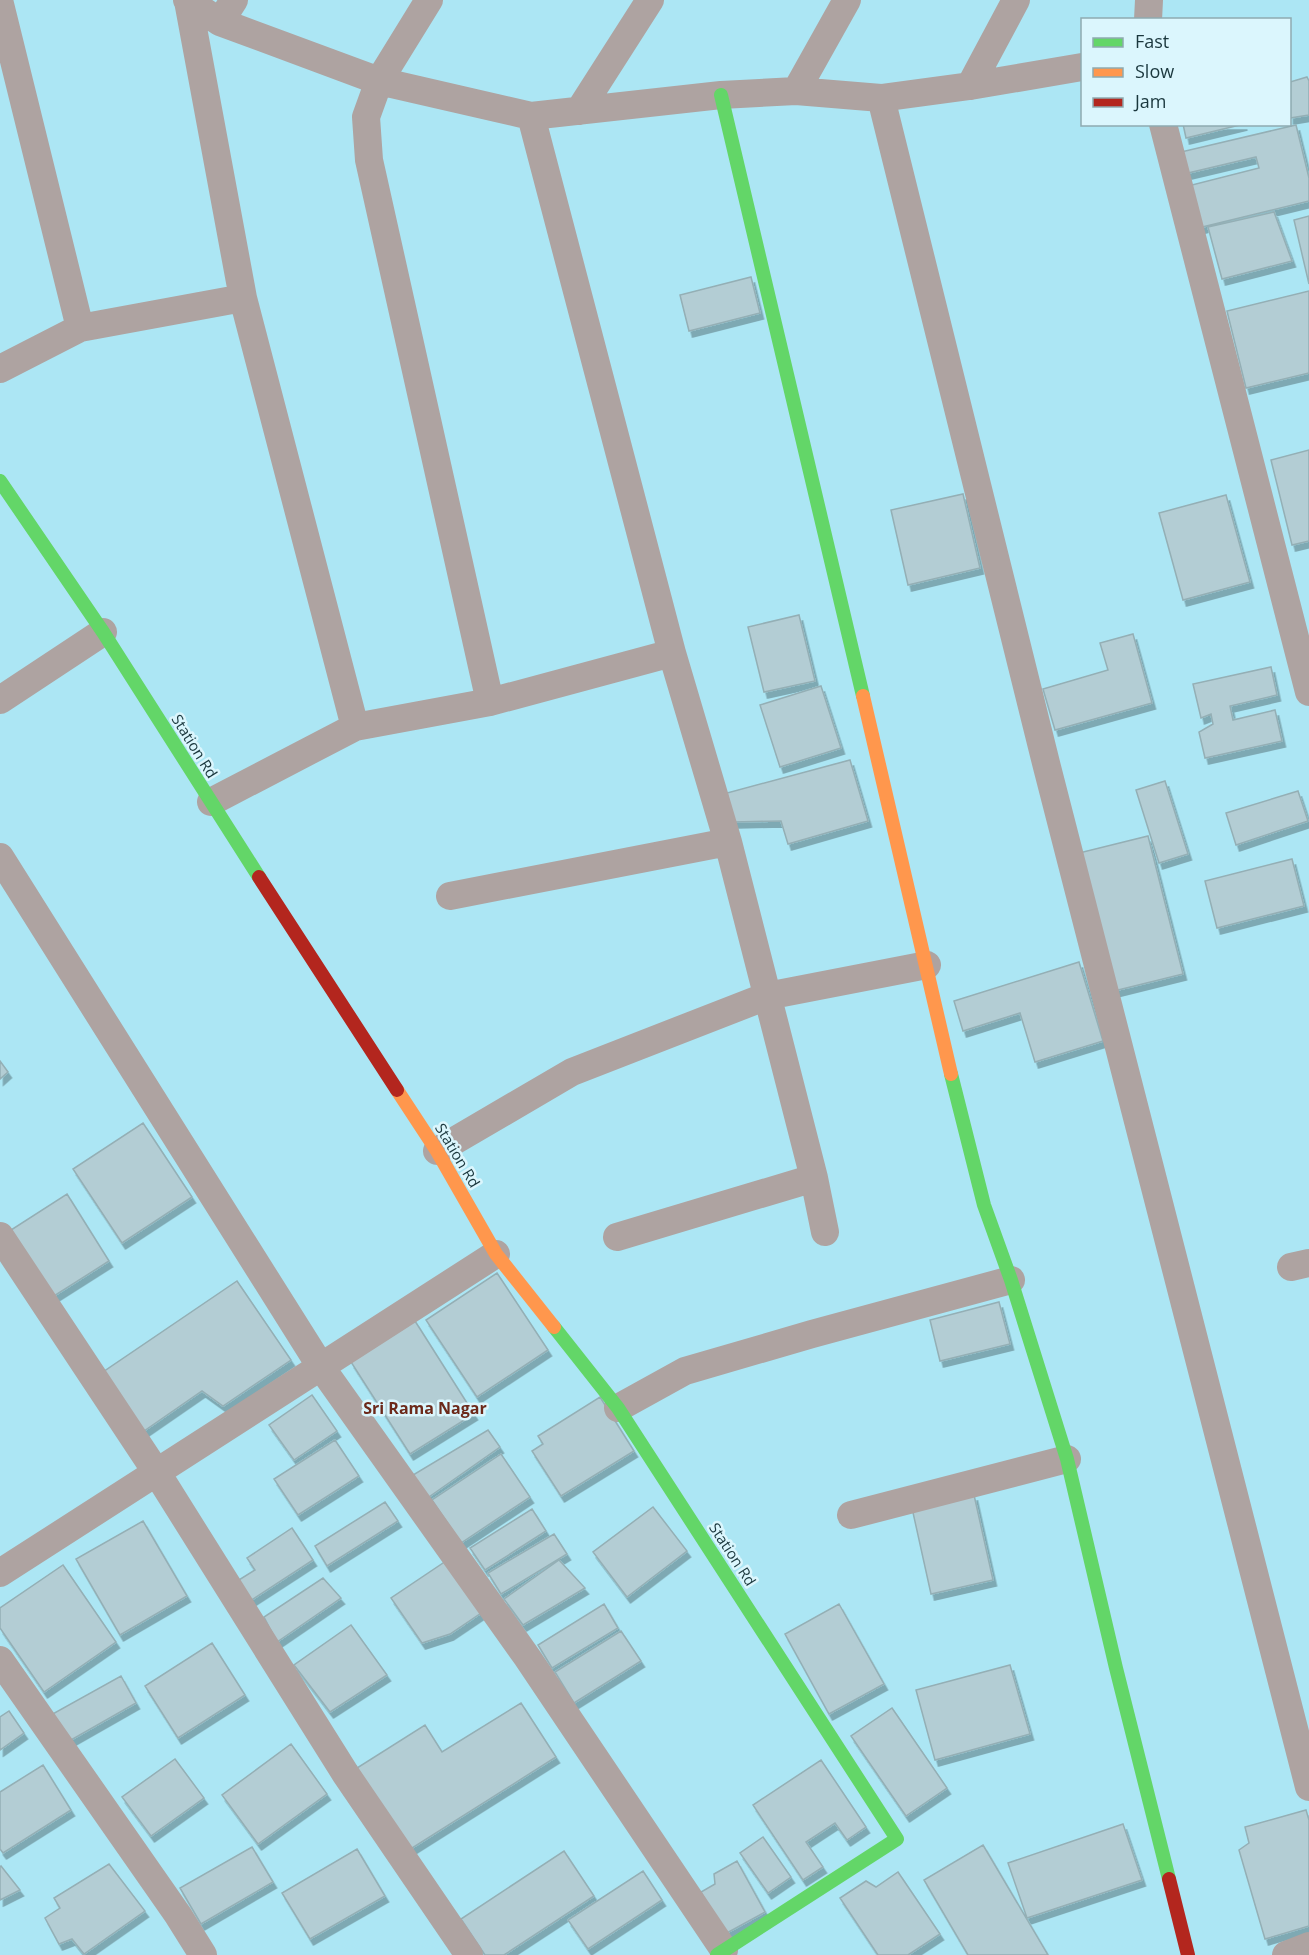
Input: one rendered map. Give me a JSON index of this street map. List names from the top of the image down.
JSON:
{
  "streets": {
    "street": ["Station Rd"]
  },
  "districts": ["Sri Rama Nagar"],
  "legend": ["Fast", "Slow", "Jam"]
}
